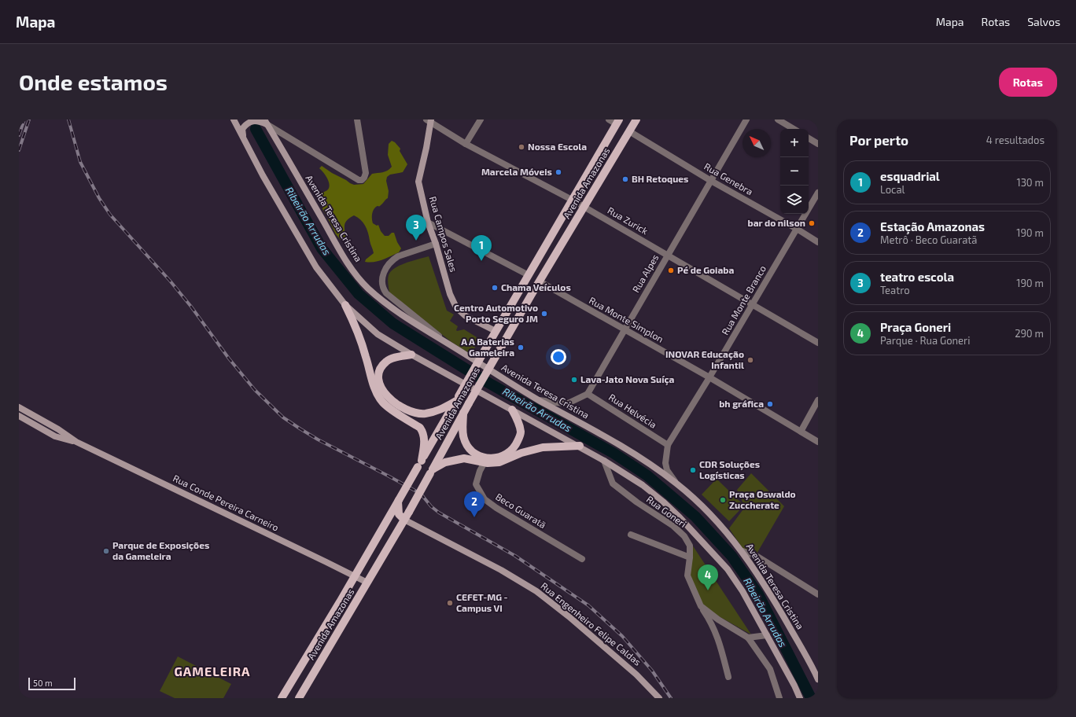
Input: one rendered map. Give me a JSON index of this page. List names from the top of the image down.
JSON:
{
  "streets": {
    "main road": [
      "Avenida Amazonas",
      "Avenida Teresa Cristina",
      "Rua Campos Sales",
      "Rua Conde Pereira Carneiro",
      "Rua Engenheiro Felipe Caldas"
    ],
    "street": [
      "Rua Genebra",
      "Rua Zurick",
      "Rua Alpes",
      "Rua Monte Branco",
      "Rua Monte Simplon",
      "Rua Helvécia",
      "Beco Guaratã",
      "Rua Goneri"
    ]
  },
  "crossings": [
    ["Rua Genebra", "Avenida Amazonas"],
    ["Rua Genebra", "Rua Alpes"],
    ["Rua Genebra", "Rua Monte Branco"],
    ["Avenida Amazonas", "Rua Zurick"],
    ["Avenida Amazonas", "Rua Campos Sales"],
    ["Avenida Amazonas", "Rua Monte Simplon"],
    ["Avenida Amazonas", "Rua Conde Pereira Carneiro"],
    ["Avenida Amazonas", "Rua Engenheiro Felipe Caldas"],
    ["Avenida Teresa Cristina", "Rua Monte Branco"],
    ["Rua Zurick", "Rua Campos Sales"],
    ["Rua Zurick", "Rua Alpes"],
    ["Rua Zurick", "Rua Monte Branco"],
    ["Rua Alpes", "Rua Monte Simplon"],
    ["Rua Alpes", "Rua Helvécia"],
    ["Rua Monte Branco", "Rua Monte Simplon"],
    ["Rua Monte Branco", "Rua Helvécia"]
  ],
  "districts": ["GAMELEIRA"],
  "water": ["Ribeirão Arrudas"],
  "places": [
    "Nossa Escola",
    "Marcela Móveis",
    "BH Retoques",
    "bar do nilson",
    "Pé de Goiaba",
    "Chama Veículos",
    "Centro Automotivo Porto Seguro JM",
    "A A Baterias Gameleira",
    "INOVAR Educação Infantil",
    "Lava-Jato Nova Suíça",
    "bh gráfica",
    "CDR Soluções Logísticas",
    "Praça Oswaldo Zuccherate",
    "Parque de Exposições da Gameleira",
    "CEFET-MG - Campus VI"
  ],
  "scale_bar": "50 m",
  "north": "top left",
  "page": {
    "header": "Mapa",
    "nav": ["Mapa", "Rotas", "Salvos"],
    "buttons": "Rotas",
    "title": "Onde estamos",
    "heading": ["Por perto", "4 resultados"],
    "map_buttons": ["+", "−"],
    "list": [
      {
        "mark": "1",
        "name": "esquadrial",
        "note": "Local",
        "value": "130 m"
      },
      {
        "mark": "2",
        "name": "Estação Amazonas",
        "note": "Metrô · Beco Guaratã",
        "value": "190 m"
      },
      {
        "mark": "3",
        "name": "teatro escola",
        "note": "Teatro",
        "value": "190 m"
      },
      {
        "mark": "4",
        "name": "Praça Goneri",
        "note": "Parque · Rua Goneri",
        "value": "290 m"
      }
    ],
    "pins": [
      "3",
      "1",
      "2",
      "4"
    ],
    "scale": "50 m"
  }
}
